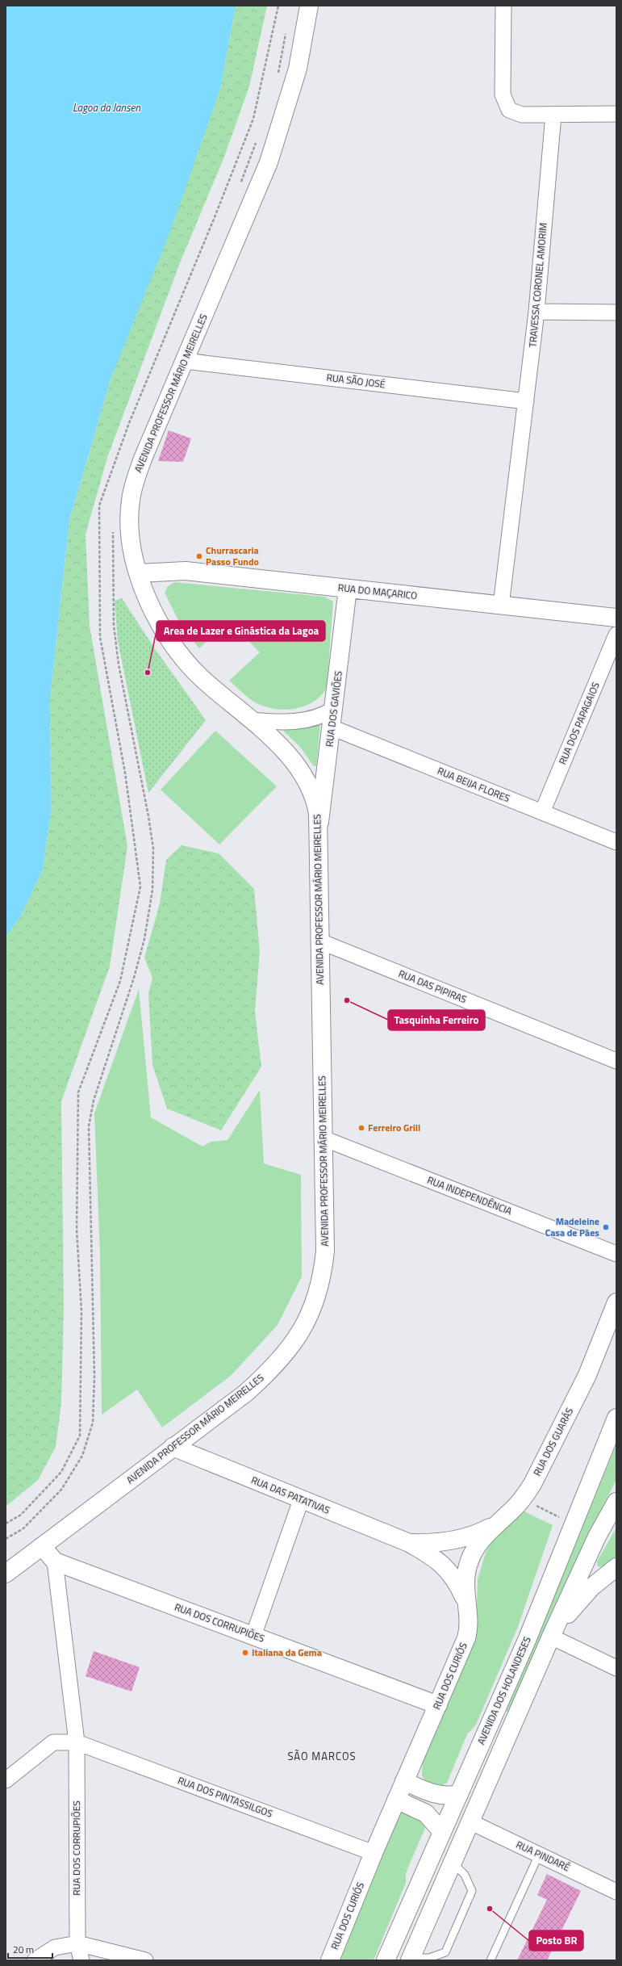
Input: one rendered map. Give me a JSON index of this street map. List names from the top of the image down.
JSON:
{
  "streets": {
    "main road": [
      "AVENIDA PROFESSOR MÁRIO MEIRELLES",
      "RUA DO MAÇARICO",
      "RUA DOS GAVIÕES",
      "RUA DOS GUARÁS",
      "RUA DAS PATATIVAS",
      "RUA DOS CORRUPIÕES",
      "RUA DOS CURIÓS",
      "AVENIDA DOS HOLANDESES"
    ],
    "street": [
      "TRAVESSA CORONEL AMORIM",
      "RUA SÃO JOSÉ",
      "RUA DOS PAPAGAIOS",
      "RUA BEIJA FLORES",
      "RUA DAS PIPIRAS",
      "RUA INDEPENDÊNCIA",
      "RUA DOS PINTASSILGOS",
      "RUA PINDARÉ"
    ]
  },
  "crossings": [
    ["TRAVESSA CORONEL AMORIM", "RUA SÃO JOSÉ"],
    ["TRAVESSA CORONEL AMORIM", "RUA DO MAÇARICO"],
    ["RUA SÃO JOSÉ", "AVENIDA PROFESSOR MÁRIO MEIRELLES"],
    ["AVENIDA PROFESSOR MÁRIO MEIRELLES", "RUA DO MAÇARICO"],
    ["AVENIDA PROFESSOR MÁRIO MEIRELLES", "RUA DOS GAVIÕES"],
    ["AVENIDA PROFESSOR MÁRIO MEIRELLES", "RUA DAS PIPIRAS"],
    ["AVENIDA PROFESSOR MÁRIO MEIRELLES", "RUA INDEPENDÊNCIA"],
    ["AVENIDA PROFESSOR MÁRIO MEIRELLES", "RUA DAS PATATIVAS"],
    ["AVENIDA PROFESSOR MÁRIO MEIRELLES", "RUA DOS CORRUPIÕES"],
    ["RUA DO MAÇARICO", "RUA DOS GAVIÕES"],
    ["RUA DOS GAVIÕES", "RUA BEIJA FLORES"],
    ["RUA DOS PAPAGAIOS", "RUA BEIJA FLORES"],
    ["RUA DOS GUARÁS", "RUA DAS PATATIVAS"],
    ["RUA DOS GUARÁS", "RUA DOS CURIÓS"],
    ["RUA DAS PATATIVAS", "RUA DOS CURIÓS"],
    ["RUA DOS CORRUPIÕES", "RUA DOS CURIÓS"],
    ["RUA DOS CORRUPIÕES", "RUA DOS PINTASSILGOS"],
    ["RUA DOS CURIÓS", "RUA DOS PINTASSILGOS"]
  ],
  "districts": ["SÃO MARCOS"],
  "water": ["Lagoa da Jansen"],
  "places": [
    "Churrascaria Passo Fundo",
    "Area de Lazer e Ginástica da Lagoa",
    "Tasquinha Ferreiro",
    "Ferreiro Grill",
    "Madeleine Casa de Pães",
    "Italiana da Gema",
    "Posto BR"
  ],
  "scale_bar": "20 m"
}
